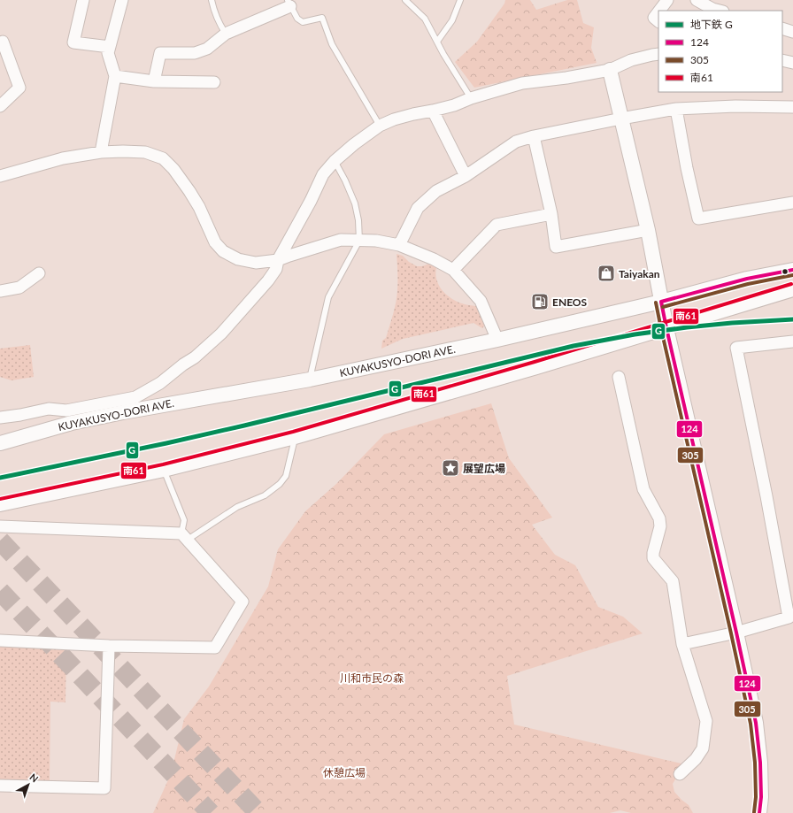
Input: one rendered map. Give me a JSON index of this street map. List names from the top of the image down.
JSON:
{
  "streets": {
    "street": ["KUYAKUSYO-DORI AVE."]
  },
  "parks": ["川和市民の森", "休憩広場"],
  "places": {
    "shop": ["Taiyakan"],
    "fuel station": ["ENEOS"],
    "place": ["展望広場"]
  },
  "lines": [
    "transit line 124",
    "transit line 305",
    "transit line 南61",
    "metro line G"
  ],
  "legend": [
    "地下鉄 G",
    "124",
    "305",
    "南61"
  ],
  "north": "top right"
}
